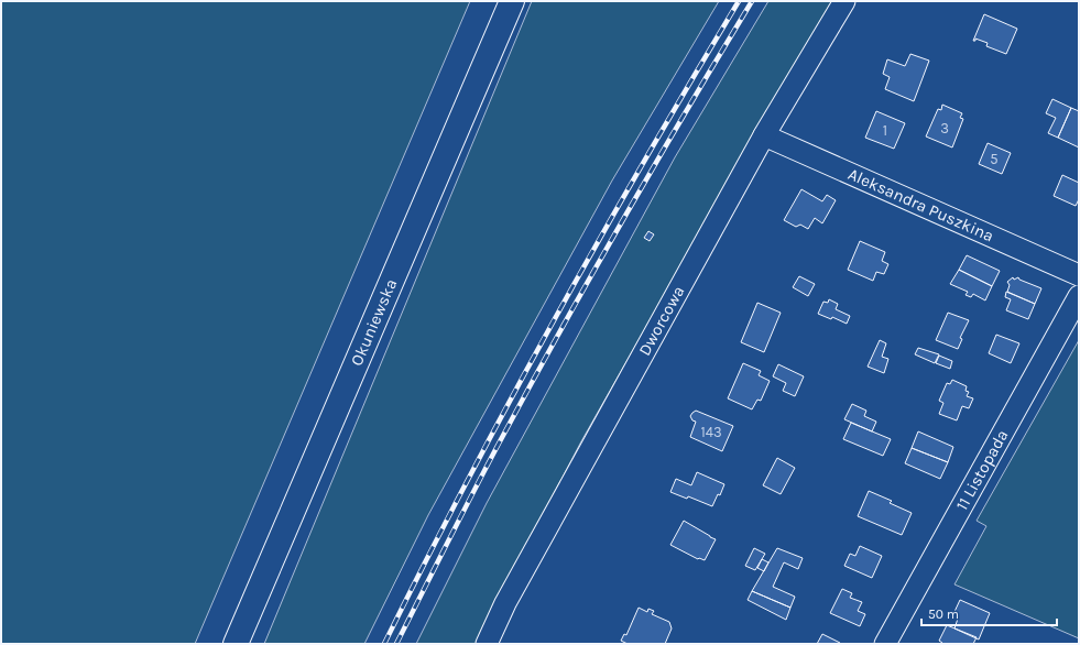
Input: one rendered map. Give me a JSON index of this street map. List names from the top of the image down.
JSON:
{
  "streets": {
    "main road": ["Okuniewska"],
    "street": ["Aleksandra Puszkina", "Dworcowa", "11 Listopada"]
  },
  "crossings": [
    ["Aleksandra Puszkina", "Dworcowa"]
  ],
  "house_numbers": [
    "3",
    "1",
    "5",
    "143"
  ],
  "scale_bar": "50 m"
}
